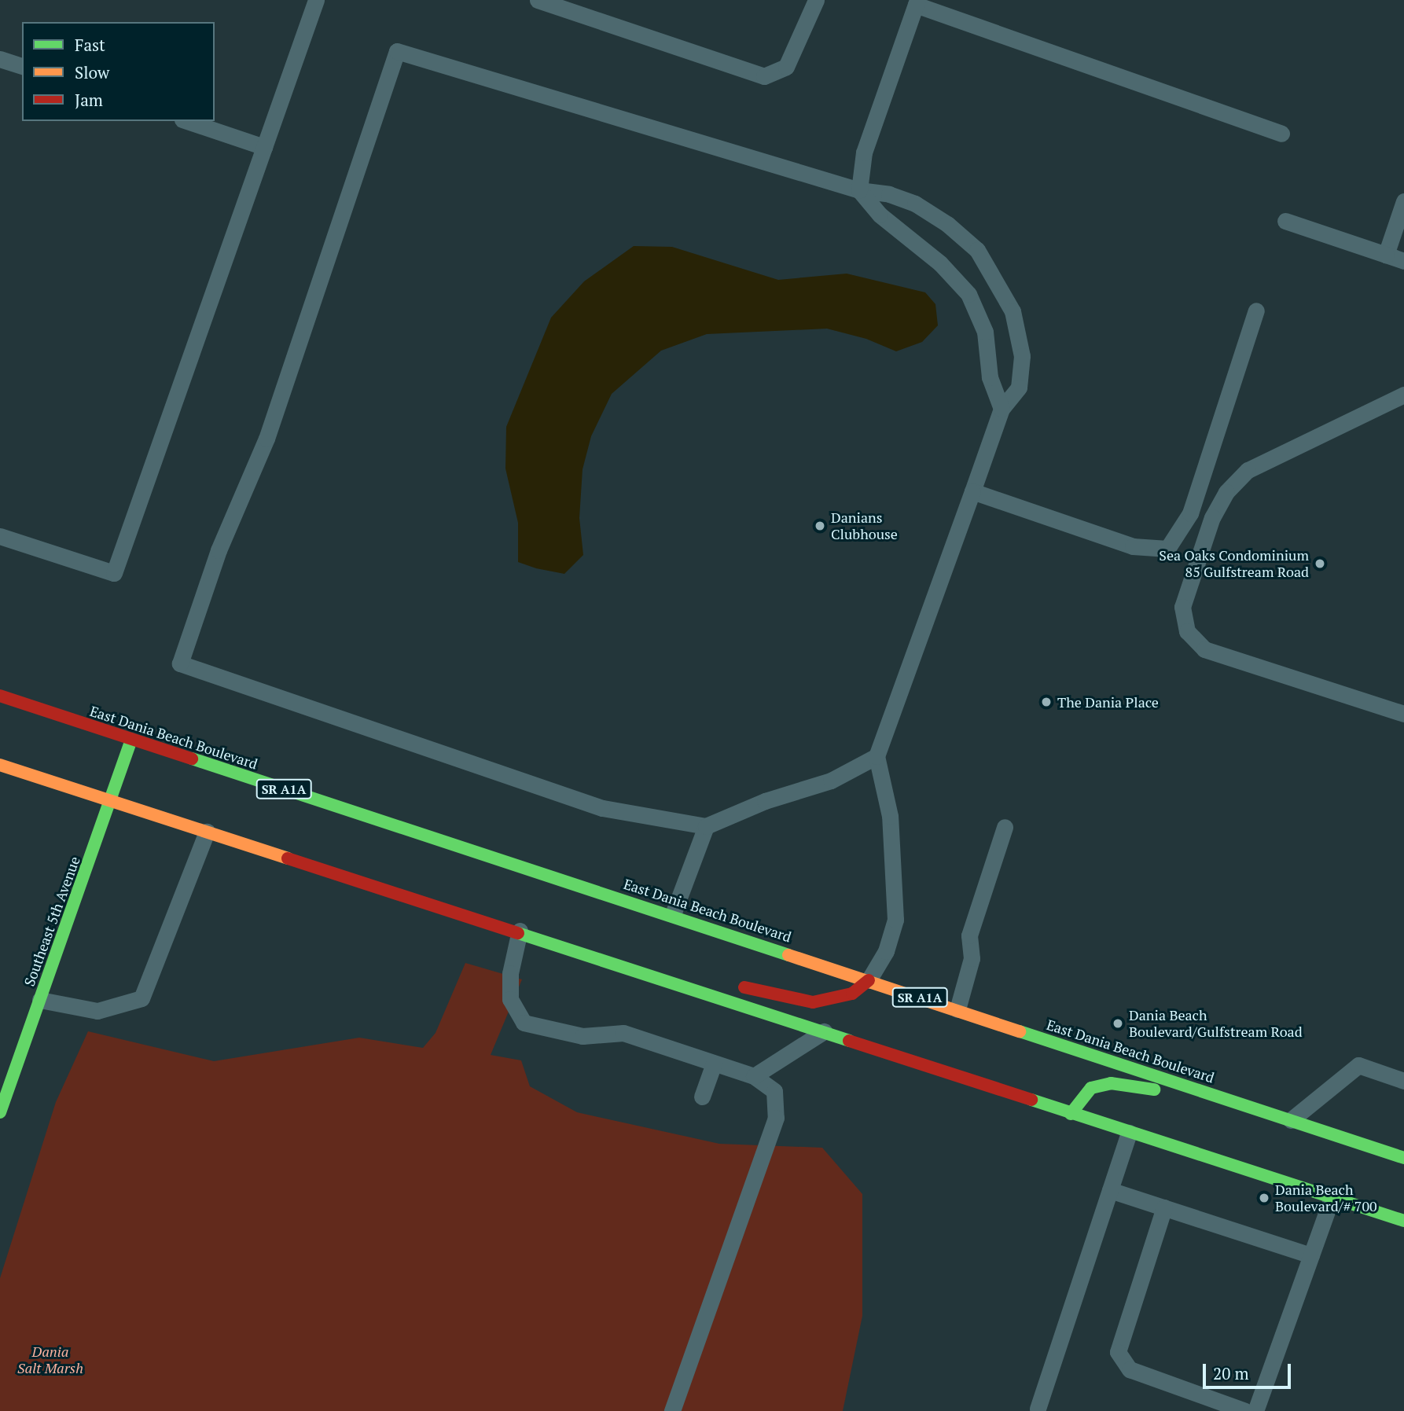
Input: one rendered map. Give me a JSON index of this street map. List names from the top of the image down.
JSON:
{
  "streets": {
    "main road": ["East Dania Beach Boulevard", "SR A1A", "Southeast 5th Avenue"]
  },
  "crossings": [
    ["East Dania Beach Boulevard", "Southeast 5th Avenue"]
  ],
  "parks": ["Dania Salt Marsh"],
  "places": [
    "Danians Clubhouse",
    "Sea Oaks Condominium 85 Gulfstream Road",
    "The Dania Place",
    "Dania Beach Boulevard/Gulfstream Road",
    "Dania Beach Boulevard/# 700"
  ],
  "legend": ["Fast", "Slow", "Jam"],
  "scale_bar": "20 m"
}
